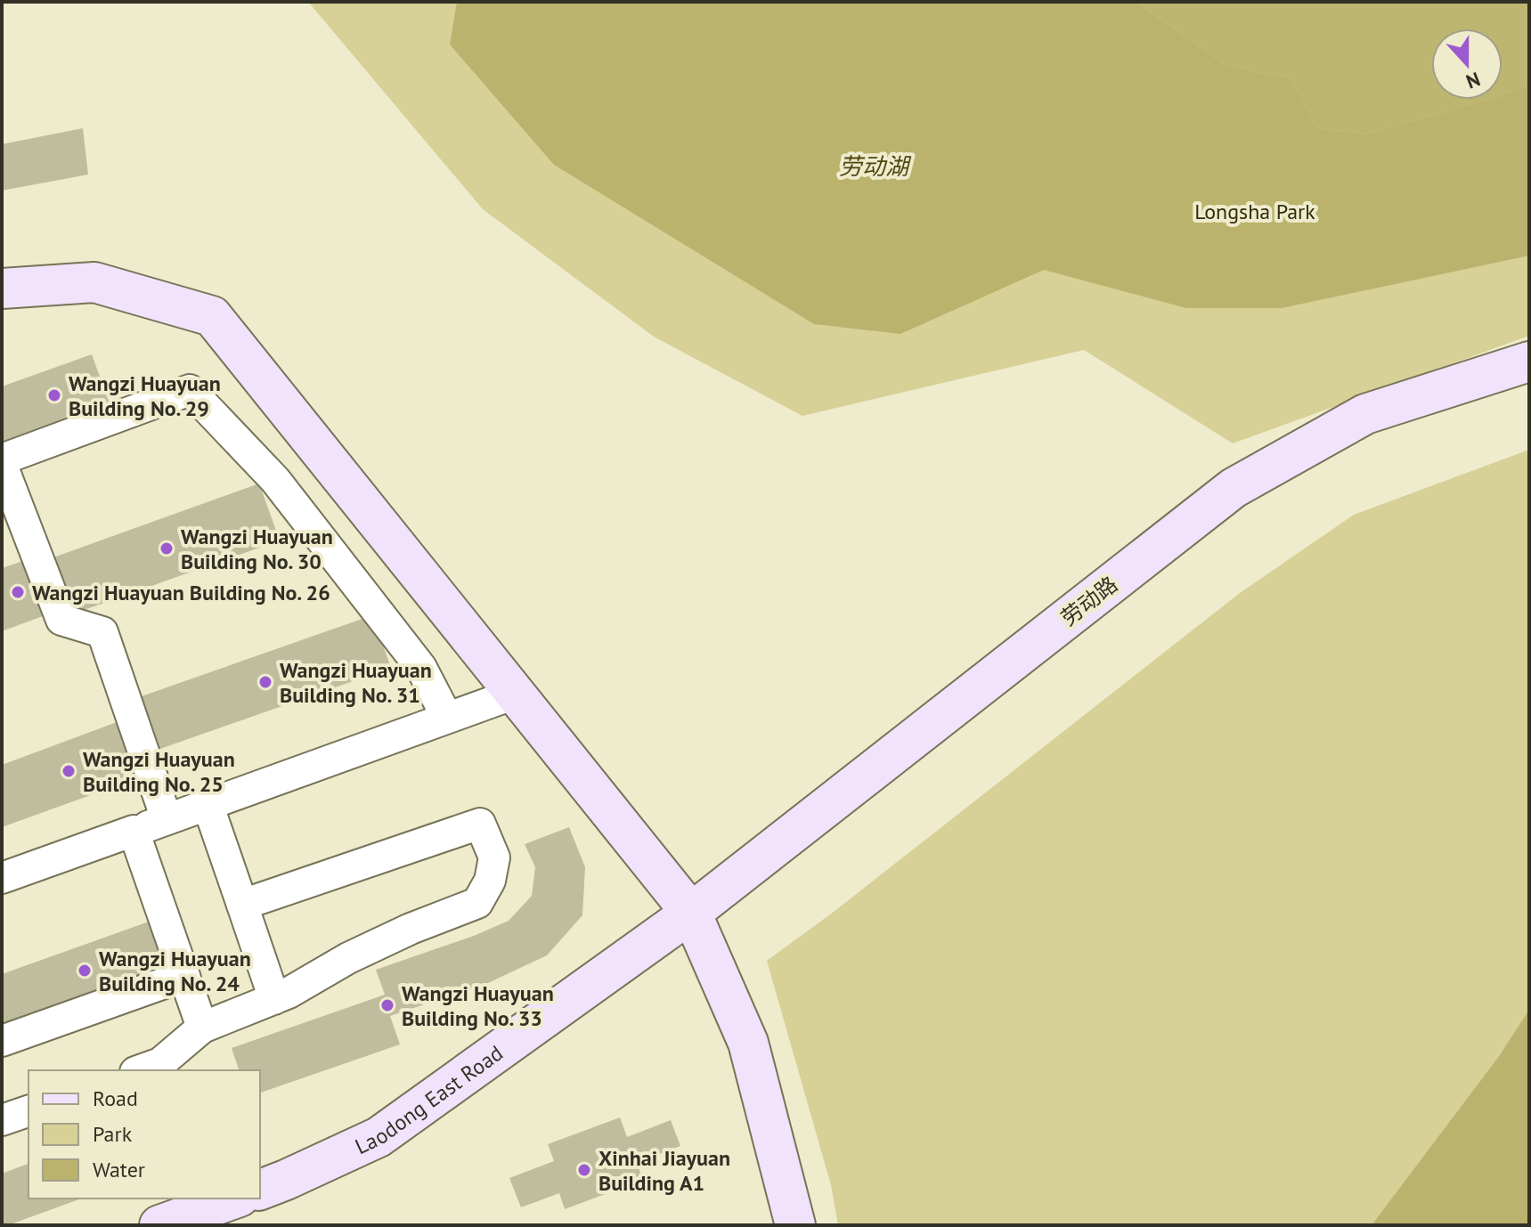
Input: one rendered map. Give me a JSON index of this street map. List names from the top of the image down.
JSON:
{
  "streets": {
    "main road": ["劳动路", "Laodong East Road"]
  },
  "crossings": [
    ["劳动路", "Laodong East Road"]
  ],
  "water": ["劳动湖"],
  "parks": ["Longsha Park"],
  "places": [
    "Wangzi Huayuan Building No. 29",
    "Wangzi Huayuan Building No. 30",
    "Wangzi Huayuan Building No. 26",
    "Wangzi Huayuan Building No. 31",
    "Wangzi Huayuan Building No. 25",
    "Wangzi Huayuan Building No. 24",
    "Wangzi Huayuan Building No. 33",
    "Xinhai Jiayuan Building A1"
  ],
  "legend": ["Road", "Park", "Water"],
  "north": "bottom"
}
